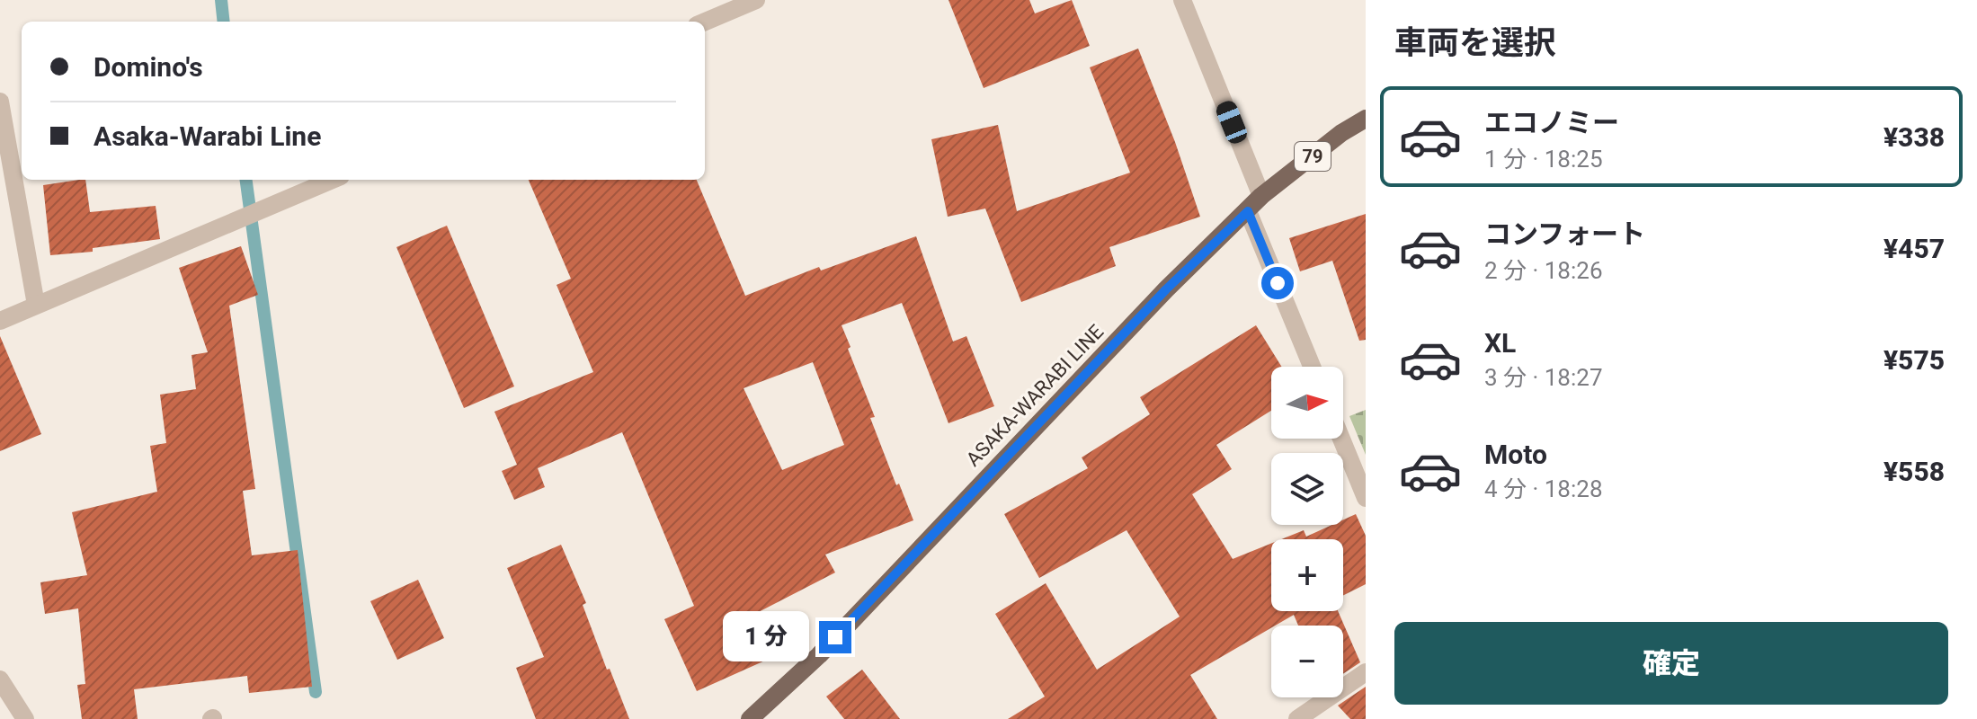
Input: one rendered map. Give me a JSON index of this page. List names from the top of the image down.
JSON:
{
  "streets": {
    "main road": ["79", "ASAKA-WARABI LINE"]
  },
  "north": "right",
  "page": {
    "heading": "車両を選択",
    "banner": ["Domino's", "Asaka-Warabi Line"],
    "list": [
      {
        "name": "エコノミー",
        "note": "1 分 · 18:25",
        "value": "¥338"
      },
      {
        "name": "コンフォート",
        "note": "2 分 · 18:26",
        "value": "¥457"
      },
      {
        "name": "XL",
        "note": "3 分 · 18:27",
        "value": "¥575"
      },
      {
        "name": "Moto",
        "note": "4 分 · 18:28",
        "value": "¥558"
      }
    ],
    "map_buttons": ["+", "−"],
    "buttons": "確定",
    "bubble": "1 分"
  }
}
